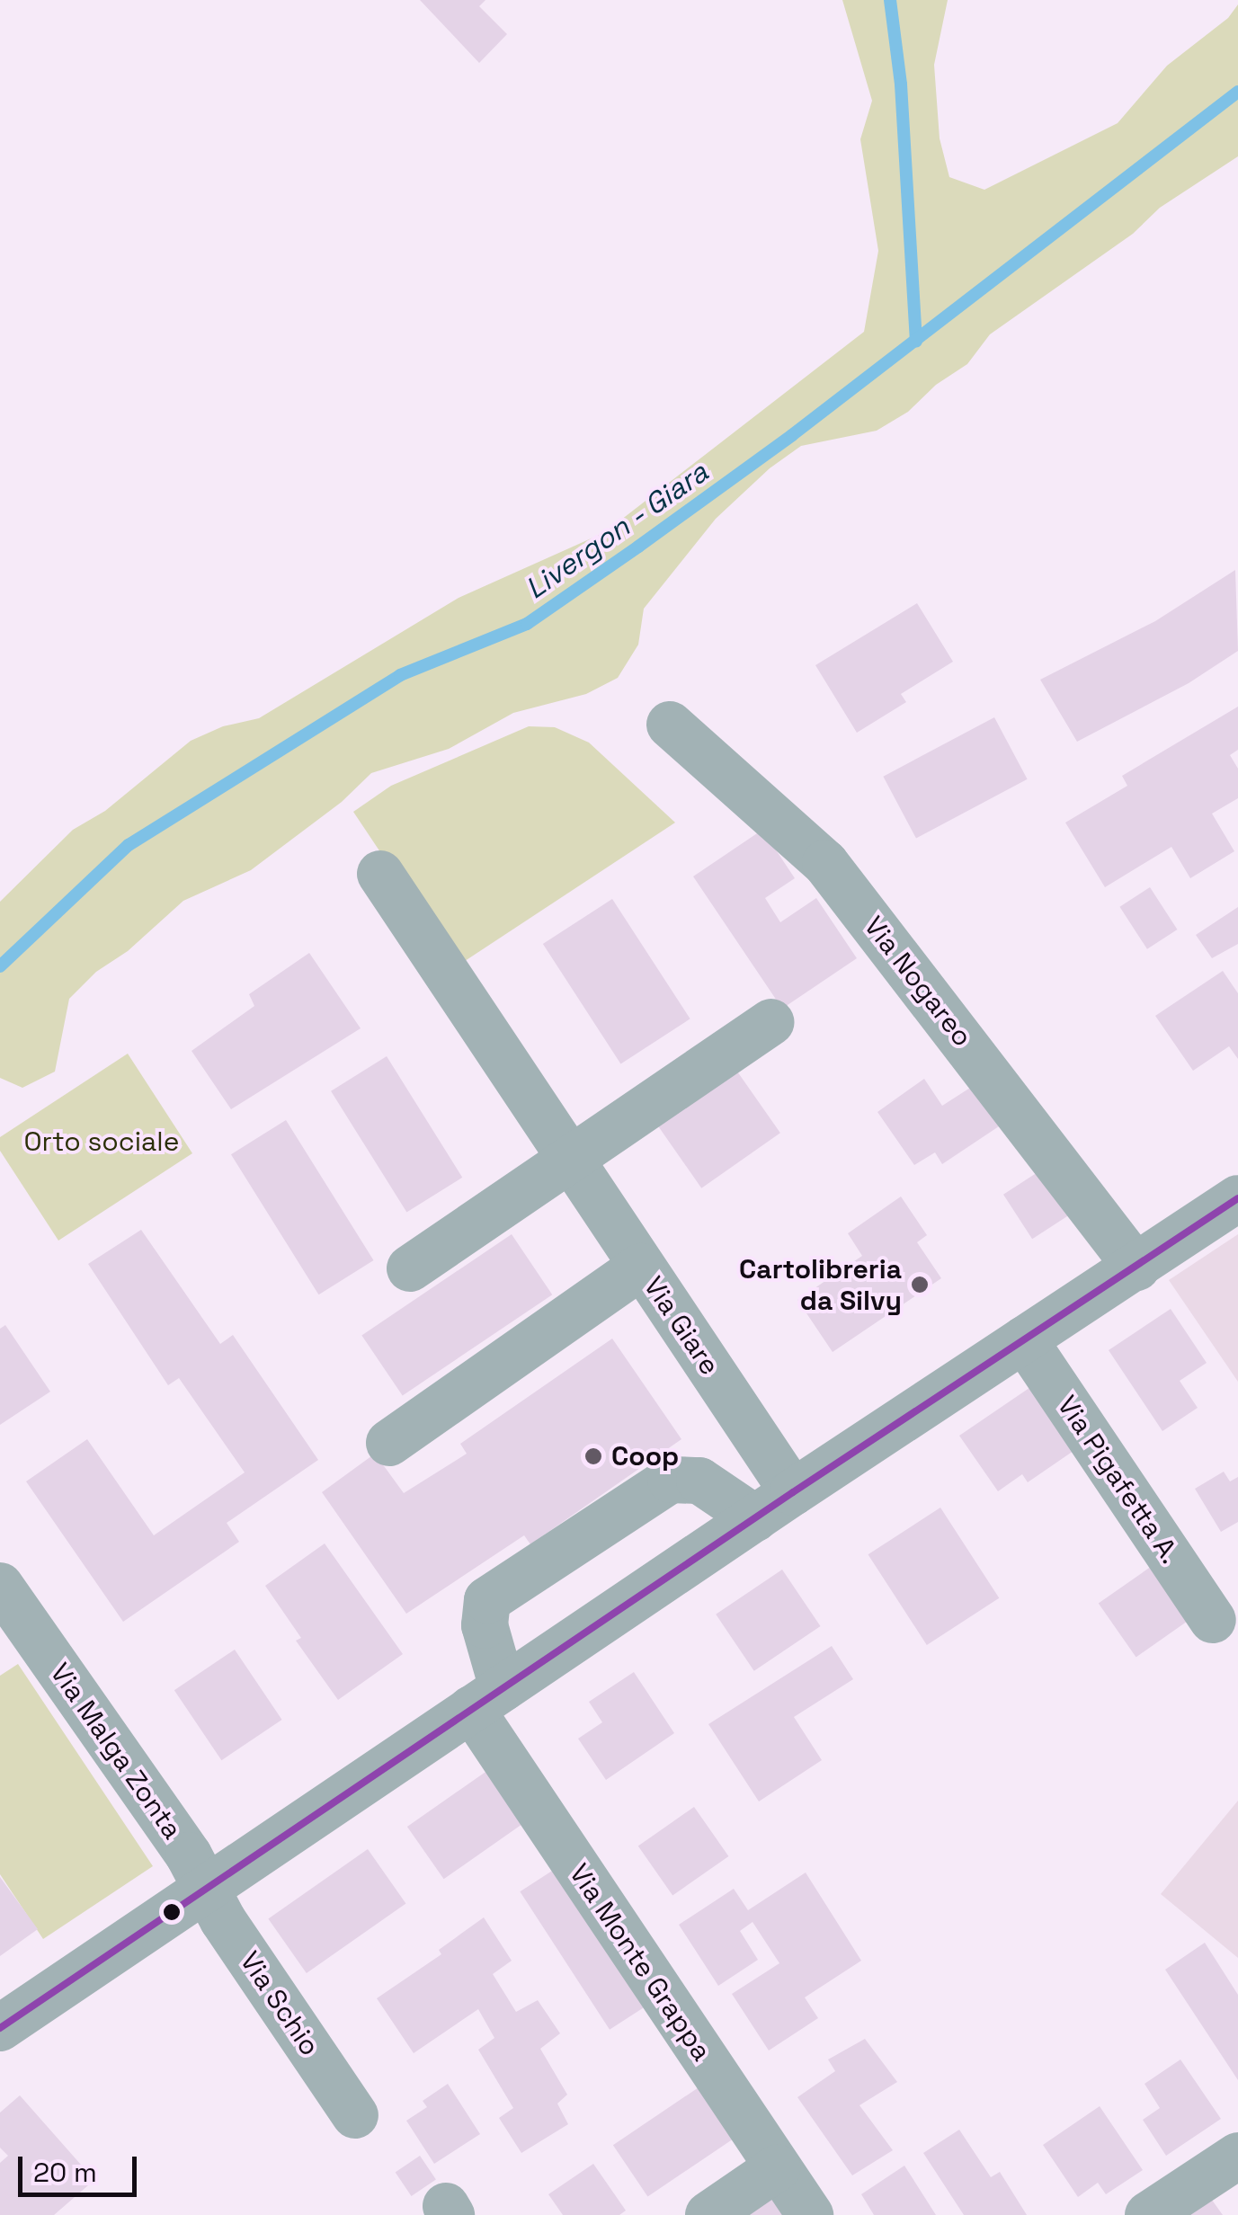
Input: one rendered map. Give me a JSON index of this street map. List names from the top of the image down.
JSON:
{
  "streets": {
    "street": [
      "Via Nogareo",
      "Via Giare",
      "Via Pigafetta A.",
      "Via Malga Zonta",
      "Via Monte Grappa",
      "Via Schio"
    ]
  },
  "crossings": [
    ["Via Giare", "Via Monte Grappa"],
    ["Via Malga Zonta", "Via Schio"]
  ],
  "water": ["Livergon - Giara"],
  "parks": ["Orto sociale"],
  "places": ["Cartolibreria da Silvy", "Coop"],
  "scale_bar": "20 m"
}
